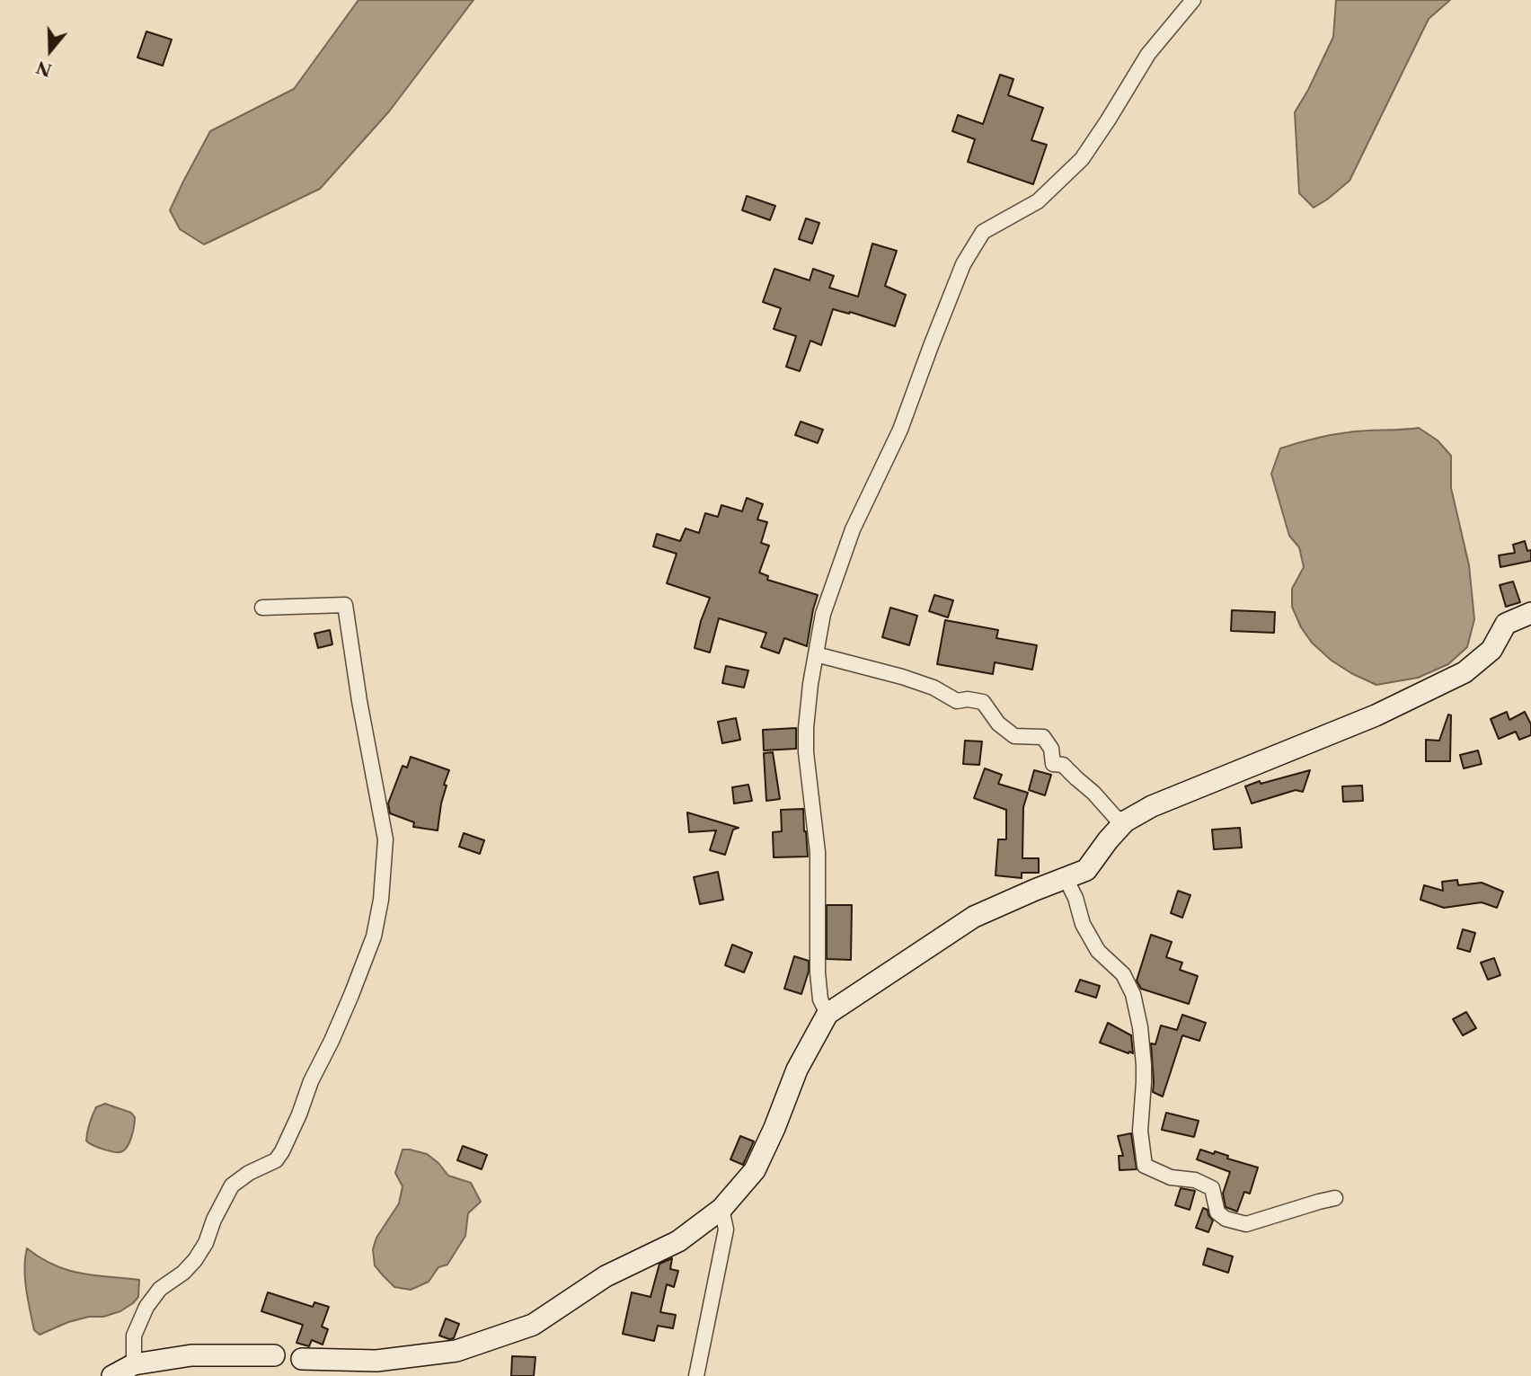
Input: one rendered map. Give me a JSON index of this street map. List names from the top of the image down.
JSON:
{
  "north": "bottom"
}
